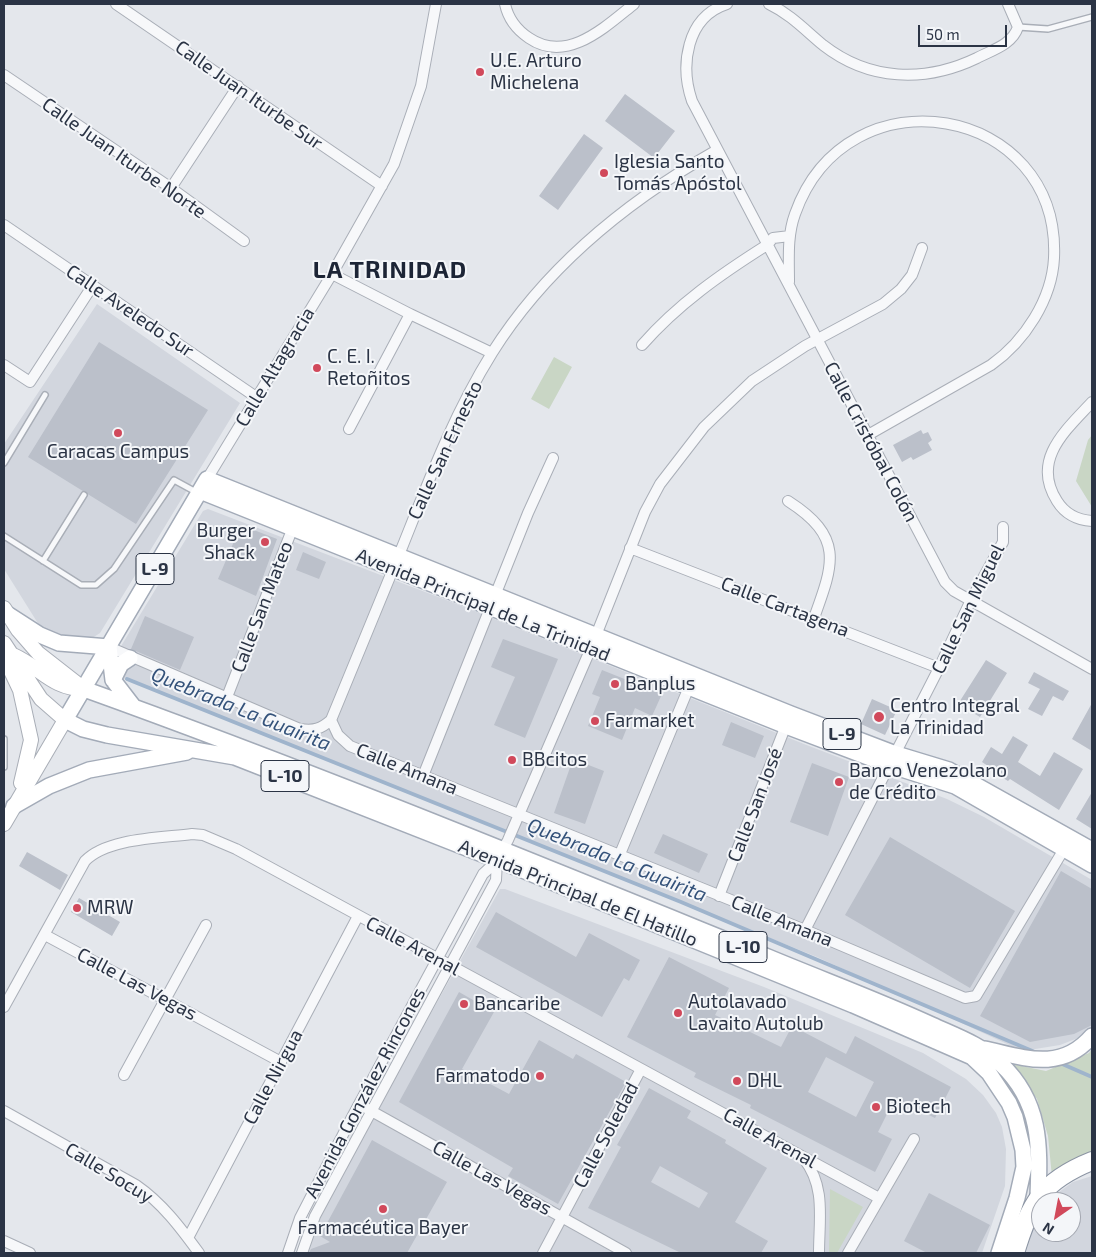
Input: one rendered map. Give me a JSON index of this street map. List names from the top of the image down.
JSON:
{
  "streets": {
    "highway": ["L-10"],
    "main road": ["L-9", "Avenida Principal de La Trinidad", "Avenida Principal de El Hatillo"],
    "street": [
      "Calle Juan Iturbe Sur",
      "Calle Juan Iturbe Norte",
      "Calle Aveledo Sur",
      "Calle Altagracia",
      "Calle Cristóbal Colón",
      "Calle San Ernesto",
      "Calle San Mateo",
      "Calle Cartagena",
      "Calle San Miguel",
      "Calle Amana",
      "Calle San José",
      "Calle Arenal",
      "Calle Las Vegas",
      "Calle Nirgua",
      "Avenida González Rincones",
      "Calle Soledad",
      "Calle Socuy"
    ]
  },
  "crossings": [
    ["Calle Juan Iturbe Sur", "Calle Altagracia"],
    ["Calle Aveledo Sur", "Calle Altagracia"],
    ["Calle Altagracia", "L-9"],
    ["Calle Altagracia", "Avenida Principal de La Trinidad"],
    ["Calle Cristóbal Colón", "Calle San Ernesto"],
    ["Calle Cristóbal Colón", "Calle San Miguel"],
    ["Calle Cristóbal Colón", "Avenida González Rincones"],
    ["Calle San Ernesto", "Avenida Principal de La Trinidad"],
    ["Calle San Ernesto", "Calle Amana"],
    ["L-9", "Avenida Principal de La Trinidad"],
    ["L-9", "L-10"],
    ["L-9", "Avenida Principal de El Hatillo"],
    ["Avenida Principal de La Trinidad", "Calle San Mateo"],
    ["Avenida Principal de La Trinidad", "Calle San Miguel"],
    ["Avenida Principal de La Trinidad", "Calle Amana"],
    ["Avenida Principal de La Trinidad", "Calle San José"],
    ["Avenida Principal de La Trinidad", "Avenida González Rincones"],
    ["Calle Cartagena", "Calle San Miguel"],
    ["Calle Cartagena", "Avenida González Rincones"],
    ["Calle San Miguel", "Calle Amana"],
    ["Calle Amana", "Calle San José"],
    ["Calle Amana", "Avenida González Rincones"],
    ["L-10", "Avenida Principal de El Hatillo"],
    ["Avenida Principal de El Hatillo", "Avenida González Rincones"],
    ["Calle Arenal", "Calle Las Vegas"],
    ["Calle Arenal", "Calle Nirgua"],
    ["Calle Arenal", "Avenida González Rincones"],
    ["Calle Arenal", "Calle Soledad"],
    ["Calle Las Vegas", "Calle Nirgua"],
    ["Calle Las Vegas", "Avenida González Rincones"],
    ["Calle Las Vegas", "Calle Soledad"],
    ["Calle Nirgua", "Calle Socuy"]
  ],
  "districts": ["LA TRINIDAD"],
  "water": ["Quebrada La Guairita"],
  "places": [
    "U.E. Arturo Michelena",
    "Iglesia Santo Tomás Apóstol",
    "C. E. I. Retoñitos",
    "Caracas Campus",
    "Burger Shack",
    "Banplus",
    "Centro Integral La Trinidad",
    "Farmarket",
    "BBcitos",
    "Banco Venezolano de Crédito",
    "MRW",
    "Bancaribe",
    "Autolavado Lavaito Autolub",
    "Farmatodo",
    "DHL",
    "Biotech",
    "Farmacéutica Bayer"
  ],
  "scale_bar": "50 m",
  "north": "bottom left"
}
